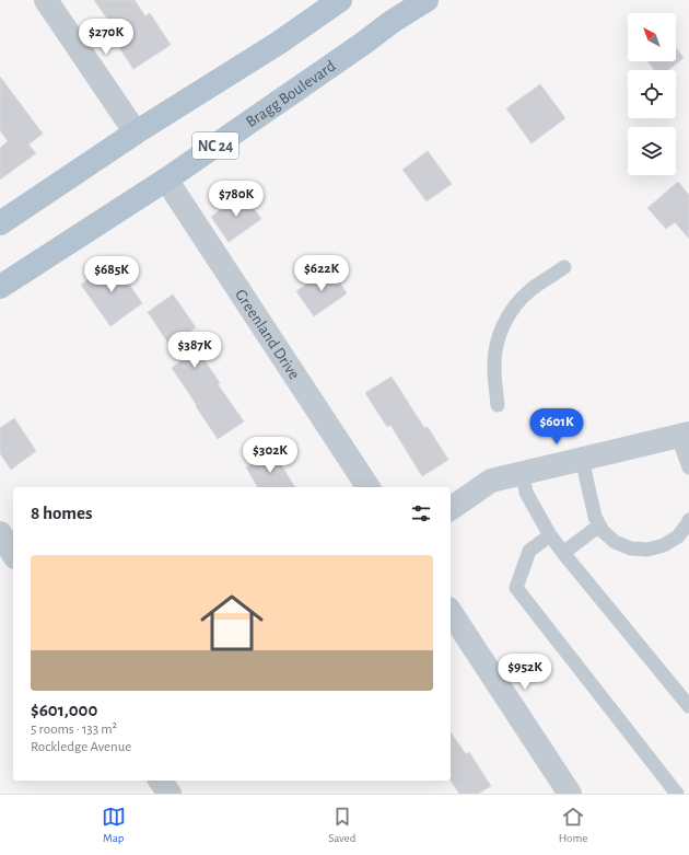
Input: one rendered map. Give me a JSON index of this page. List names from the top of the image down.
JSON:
{
  "streets": {
    "main road": ["Bragg Boulevard", "NC 24"],
    "street": ["Greenland Drive"]
  },
  "crossings": [
    ["Bragg Boulevard", "Greenland Drive"]
  ],
  "north": "top left",
  "page": {
    "price": [
      "$270K",
      "$780K",
      "$622K",
      "$685K",
      "$387K",
      "$601K",
      "$302K",
      "$952K"
    ],
    "heading": "8 homes",
    "list": [
      {
        "name": "$601,000",
        "note": "5 rooms · 133 m² · Rockledge Avenue"
      }
    ],
    "tabs": ["Map", "Saved", "Home"]
  }
}
